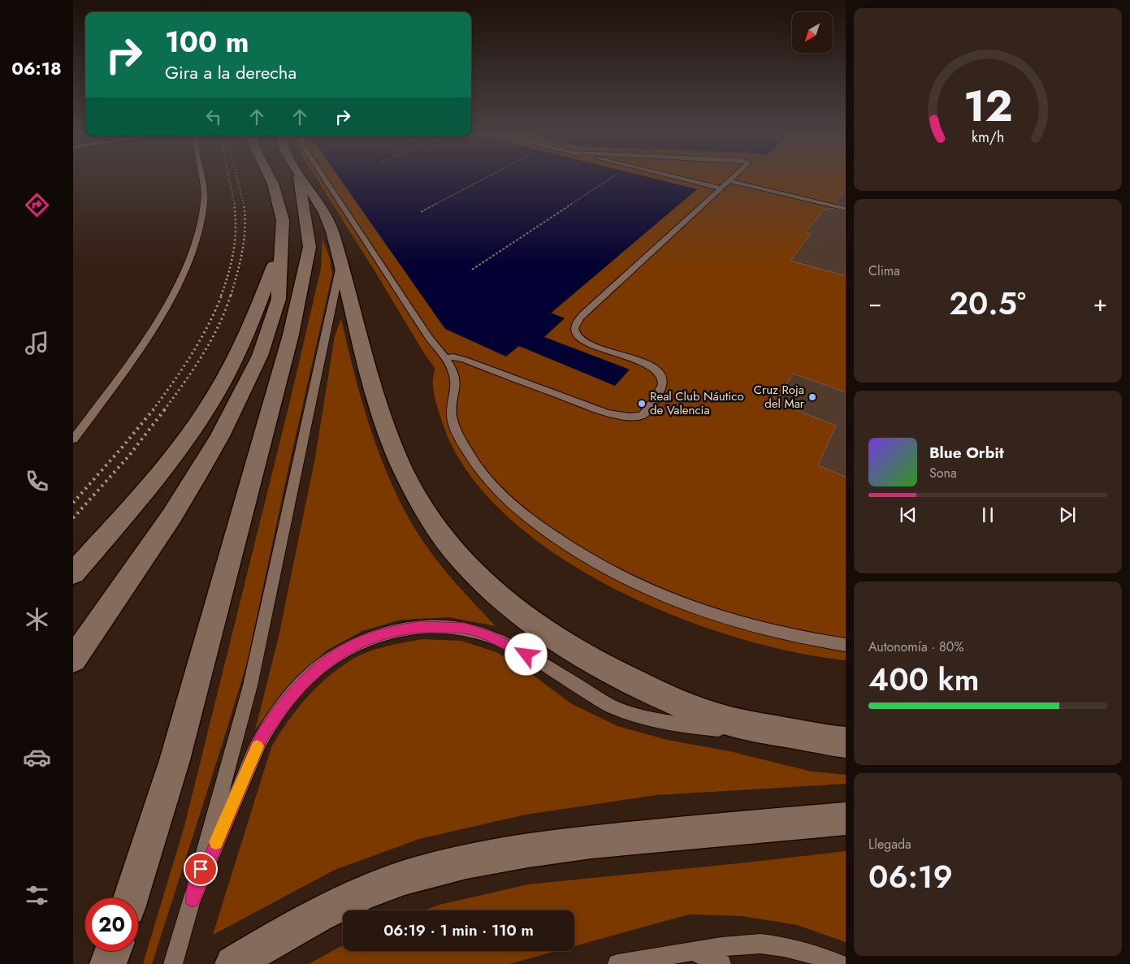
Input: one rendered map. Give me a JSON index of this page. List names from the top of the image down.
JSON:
{
  "places": ["Cruz Roja del Mar", "Real Club Náutico de Valencia"],
  "north": "bottom left",
  "page": {
    "tabs": "06:18",
    "turn": ["100 m", "Gira a la derecha"],
    "tile": [
      "Clima",
      ["Autonomía · 80%", "400 km"],
      ["Llegada", "06:19"]
    ],
    "heat": ["−", "20.5°", "+"],
    "song": ["Blue Orbit", "Sona"],
    "limit": "20",
    "trip": "06:19 · 1 min · 110 m",
    "gauge": ["12", "km/h"]
  }
}
